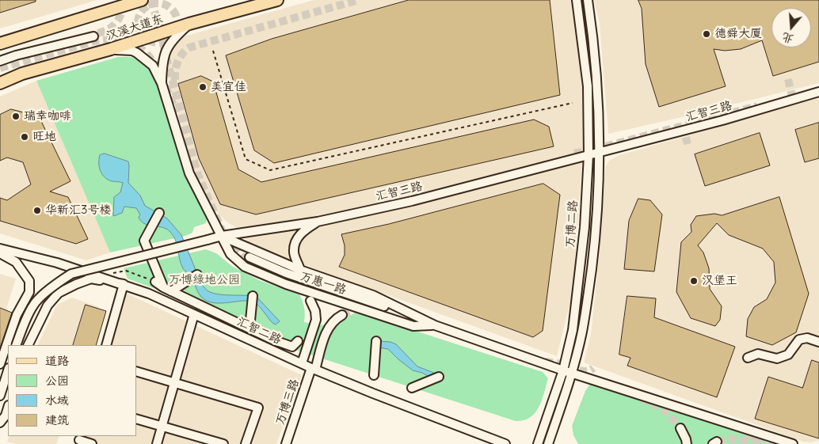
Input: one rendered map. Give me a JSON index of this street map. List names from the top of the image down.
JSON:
{
  "streets": {
    "main road": ["汉溪大道东"],
    "street": [
      "汇智三路",
      "万博二路",
      "万惠一路",
      "汇智二路",
      "万博三路"
    ]
  },
  "crossings": [
    ["汇智三路", "万博二路"],
    ["汇智三路", "万惠一路"],
    ["万博二路", "万惠一路"],
    ["汇智二路", "万博三路"]
  ],
  "parks": ["万博绿地公园"],
  "places": [
    "德舜大厦",
    "美宜佳",
    "瑞幸咖啡",
    "旺地",
    "华新汇3号楼",
    "汉堡王"
  ],
  "legend": [
    "道路",
    "公园",
    "水域",
    "建筑"
  ],
  "north": "bottom"
}
